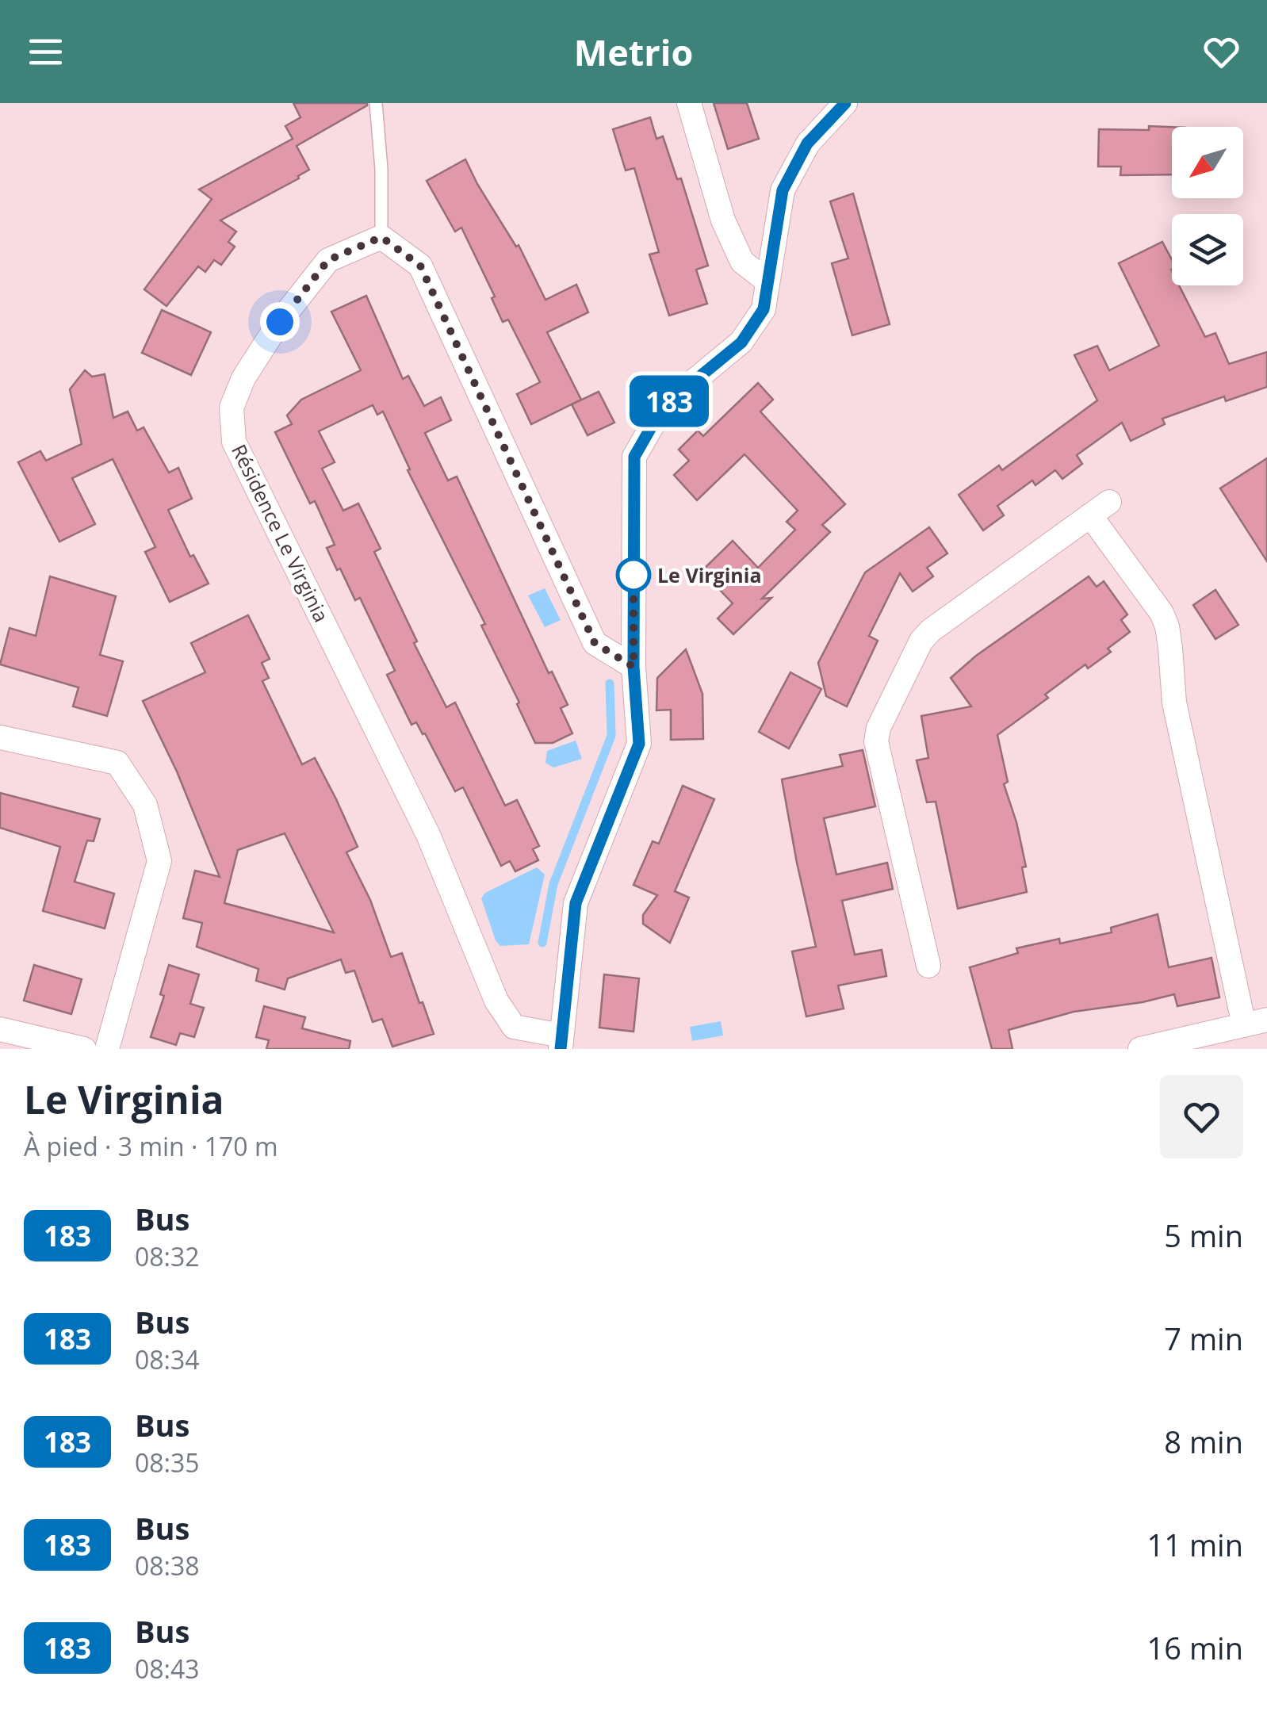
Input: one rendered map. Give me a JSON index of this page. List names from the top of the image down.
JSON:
{
  "streets": {
    "street": ["Résidence Le Virginia"]
  },
  "places": ["Le Virginia"],
  "lines": ["bus line 183"],
  "north": "bottom left",
  "page": {
    "header": "Metrio",
    "on_map": "183",
    "heading": ["Le Virginia", "À pied · 3 min · 170 m"],
    "list": [
      {
        "mark": "183",
        "name": "Bus",
        "note": "08:32",
        "value": "5 min"
      },
      {
        "mark": "183",
        "name": "Bus",
        "note": "08:34",
        "value": "7 min"
      },
      {
        "mark": "183",
        "name": "Bus",
        "note": "08:35",
        "value": "8 min"
      },
      {
        "mark": "183",
        "name": "Bus",
        "note": "08:38",
        "value": "11 min"
      },
      {
        "mark": "183",
        "name": "Bus",
        "note": "08:43",
        "value": "16 min"
      }
    ]
  }
}
